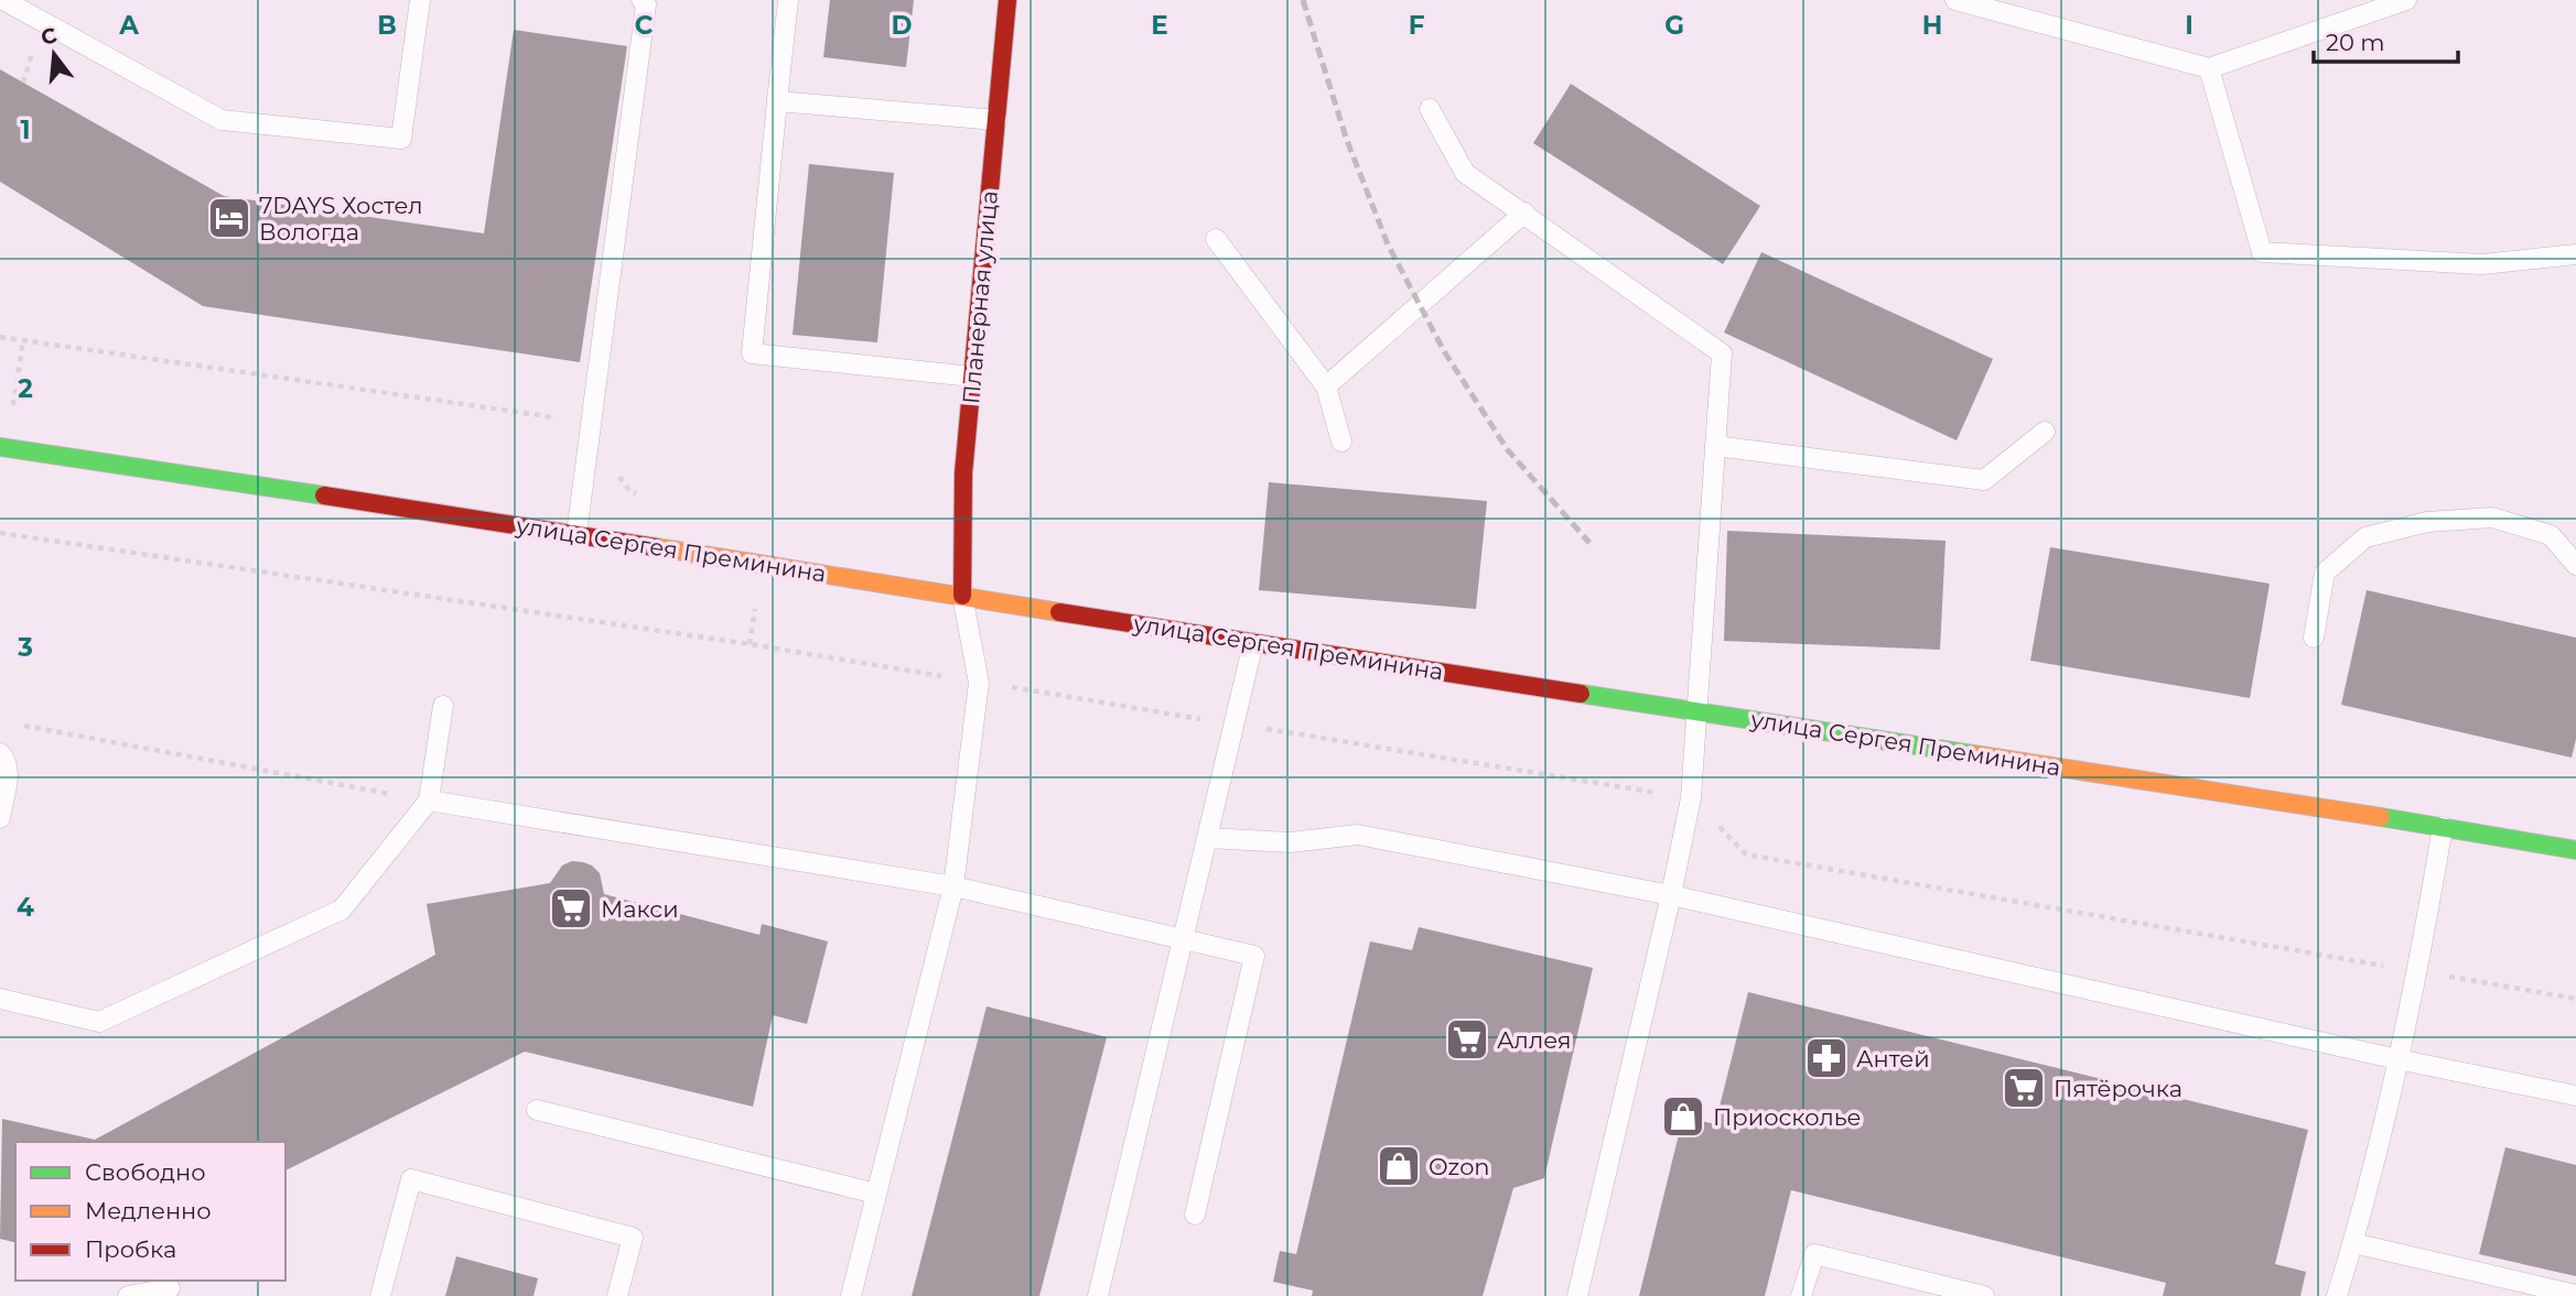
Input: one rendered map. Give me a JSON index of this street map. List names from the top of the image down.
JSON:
{
  "streets": {
    "street": ["Планерная улица", "улица Сергея Преминина"]
  },
  "crossings": [
    ["Планерная улица", "улица Сергея Преминина"]
  ],
  "places": {
    "hotel": ["7DAYS Хостел Вологда"],
    "supermarket": ["Макси", "Аллея", "Пятёрочка"],
    "pharmacy": ["Антей"],
    "shop": ["Приосколье", "Ozon"]
  },
  "legend": ["Свободно", "Медленно", "Пробка"],
  "scale_bar": "20 m",
  "north": "top",
  "grid": {
    "columns": [
      "A",
      "B",
      "C",
      "D",
      "E",
      "F",
      "G",
      "H",
      "I"
    ],
    "rows": [
      "1",
      "2",
      "3",
      "4"
    ]
  }
}
